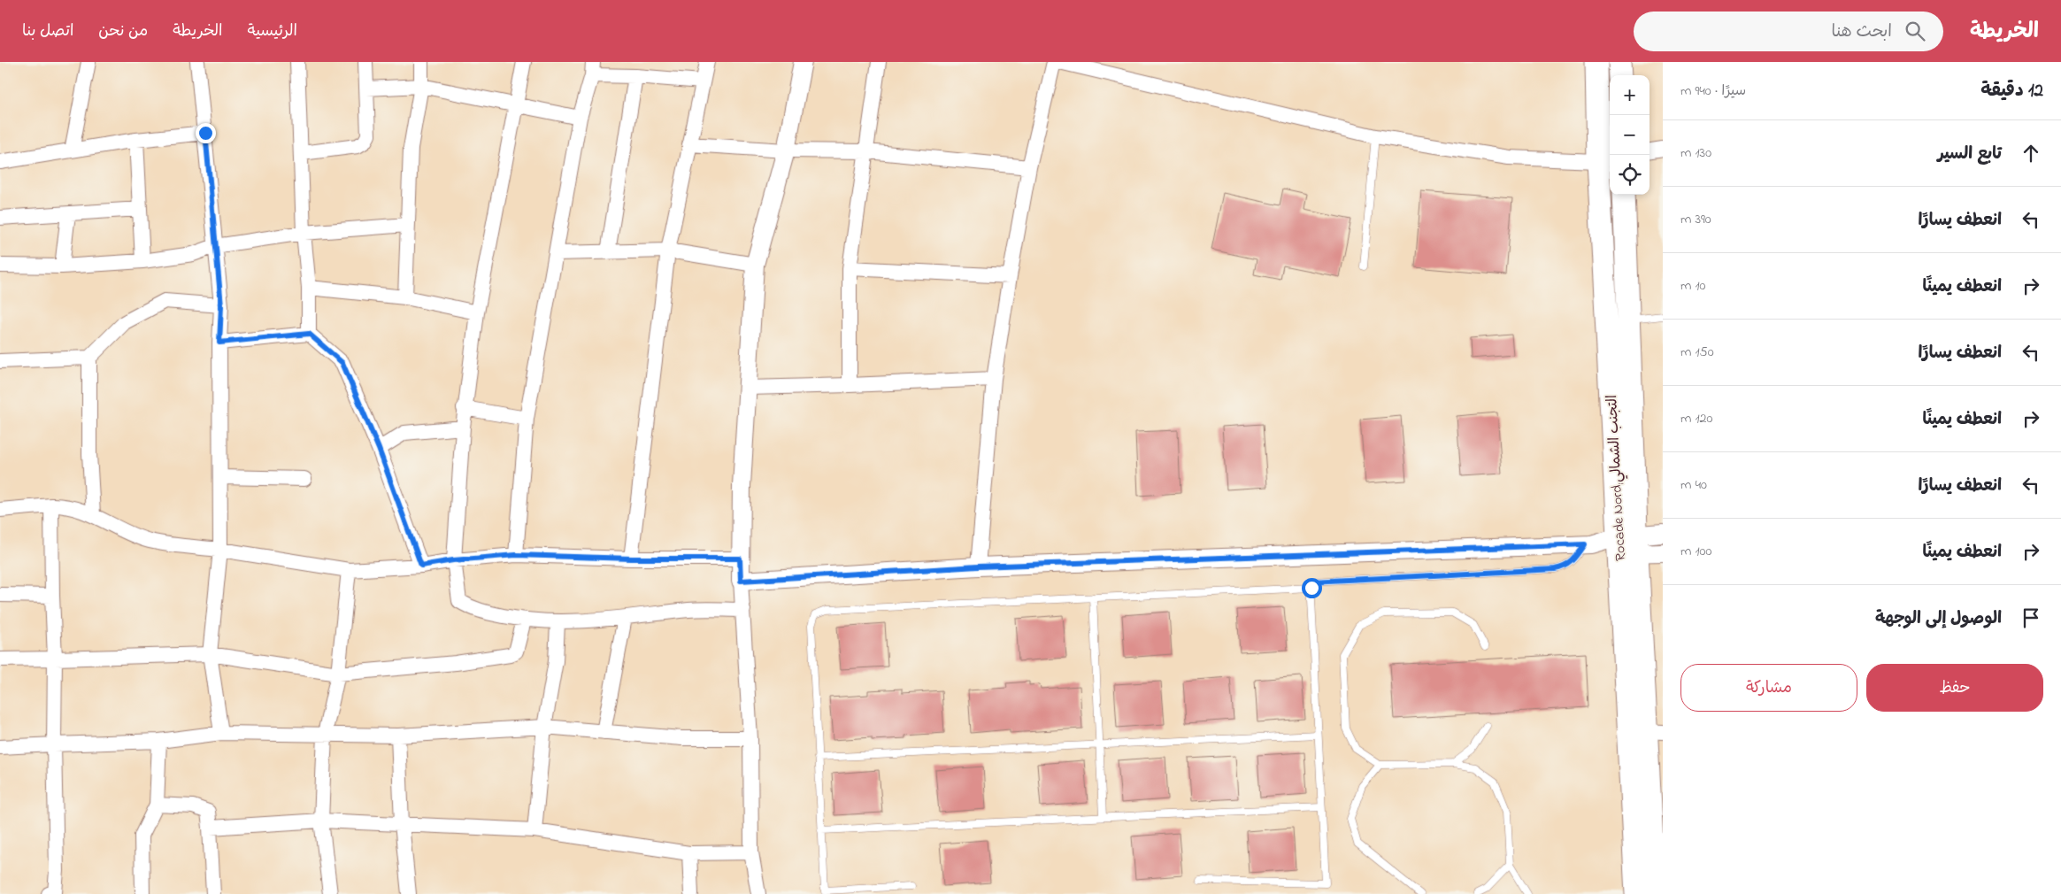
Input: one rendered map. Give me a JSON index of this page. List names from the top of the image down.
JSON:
{
  "streets": {
    "main road": ["Rocade Nord,التجنب الشمالي"]
  },
  "page": {
    "header": "الخريطة",
    "search": "ابحث هنا",
    "nav": [
      "الرئيسية",
      "الخريطة",
      "من نحن",
      "اتصل بنا"
    ],
    "heading": ["12 دقيقة", "سيرًا · 940 m"],
    "map_buttons": ["+", "−"],
    "list": [
      ["تابع السير", "130 m"],
      ["انعطف يسارًا", "390 m"],
      ["انعطف يمينًا", "10 m"],
      ["انعطف يسارًا", "150 m"],
      ["انعطف يمينًا", "120 m"],
      ["انعطف يسارًا", "40 m"],
      ["انعطف يمينًا", "100 m"],
      "الوصول إلى الوجهة"
    ],
    "buttons": ["حفظ", "مشاركة"]
  }
}
